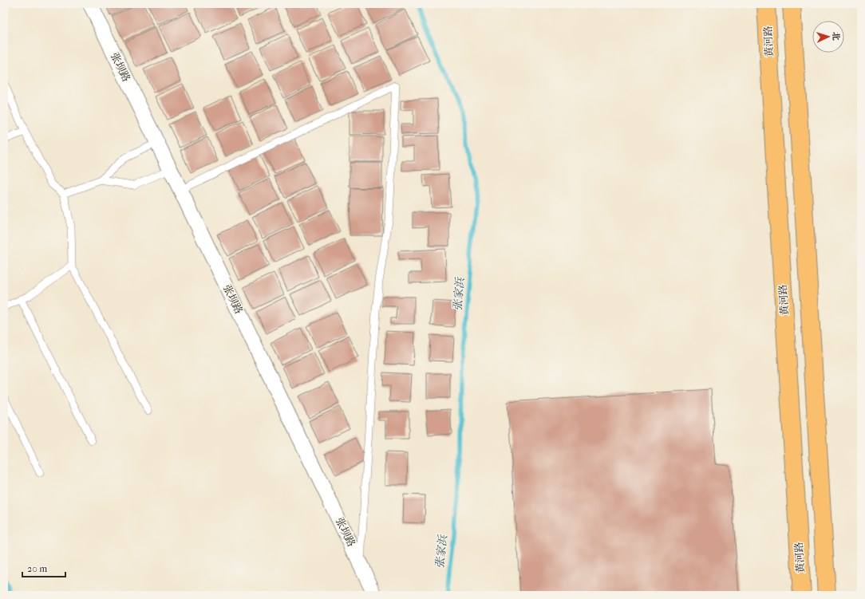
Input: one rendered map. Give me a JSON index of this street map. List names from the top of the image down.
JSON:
{
  "streets": {
    "main road": ["黄河路"],
    "street": ["张坝路"]
  },
  "water": ["张家浜"],
  "scale_bar": "20 m",
  "north": "right"
}
